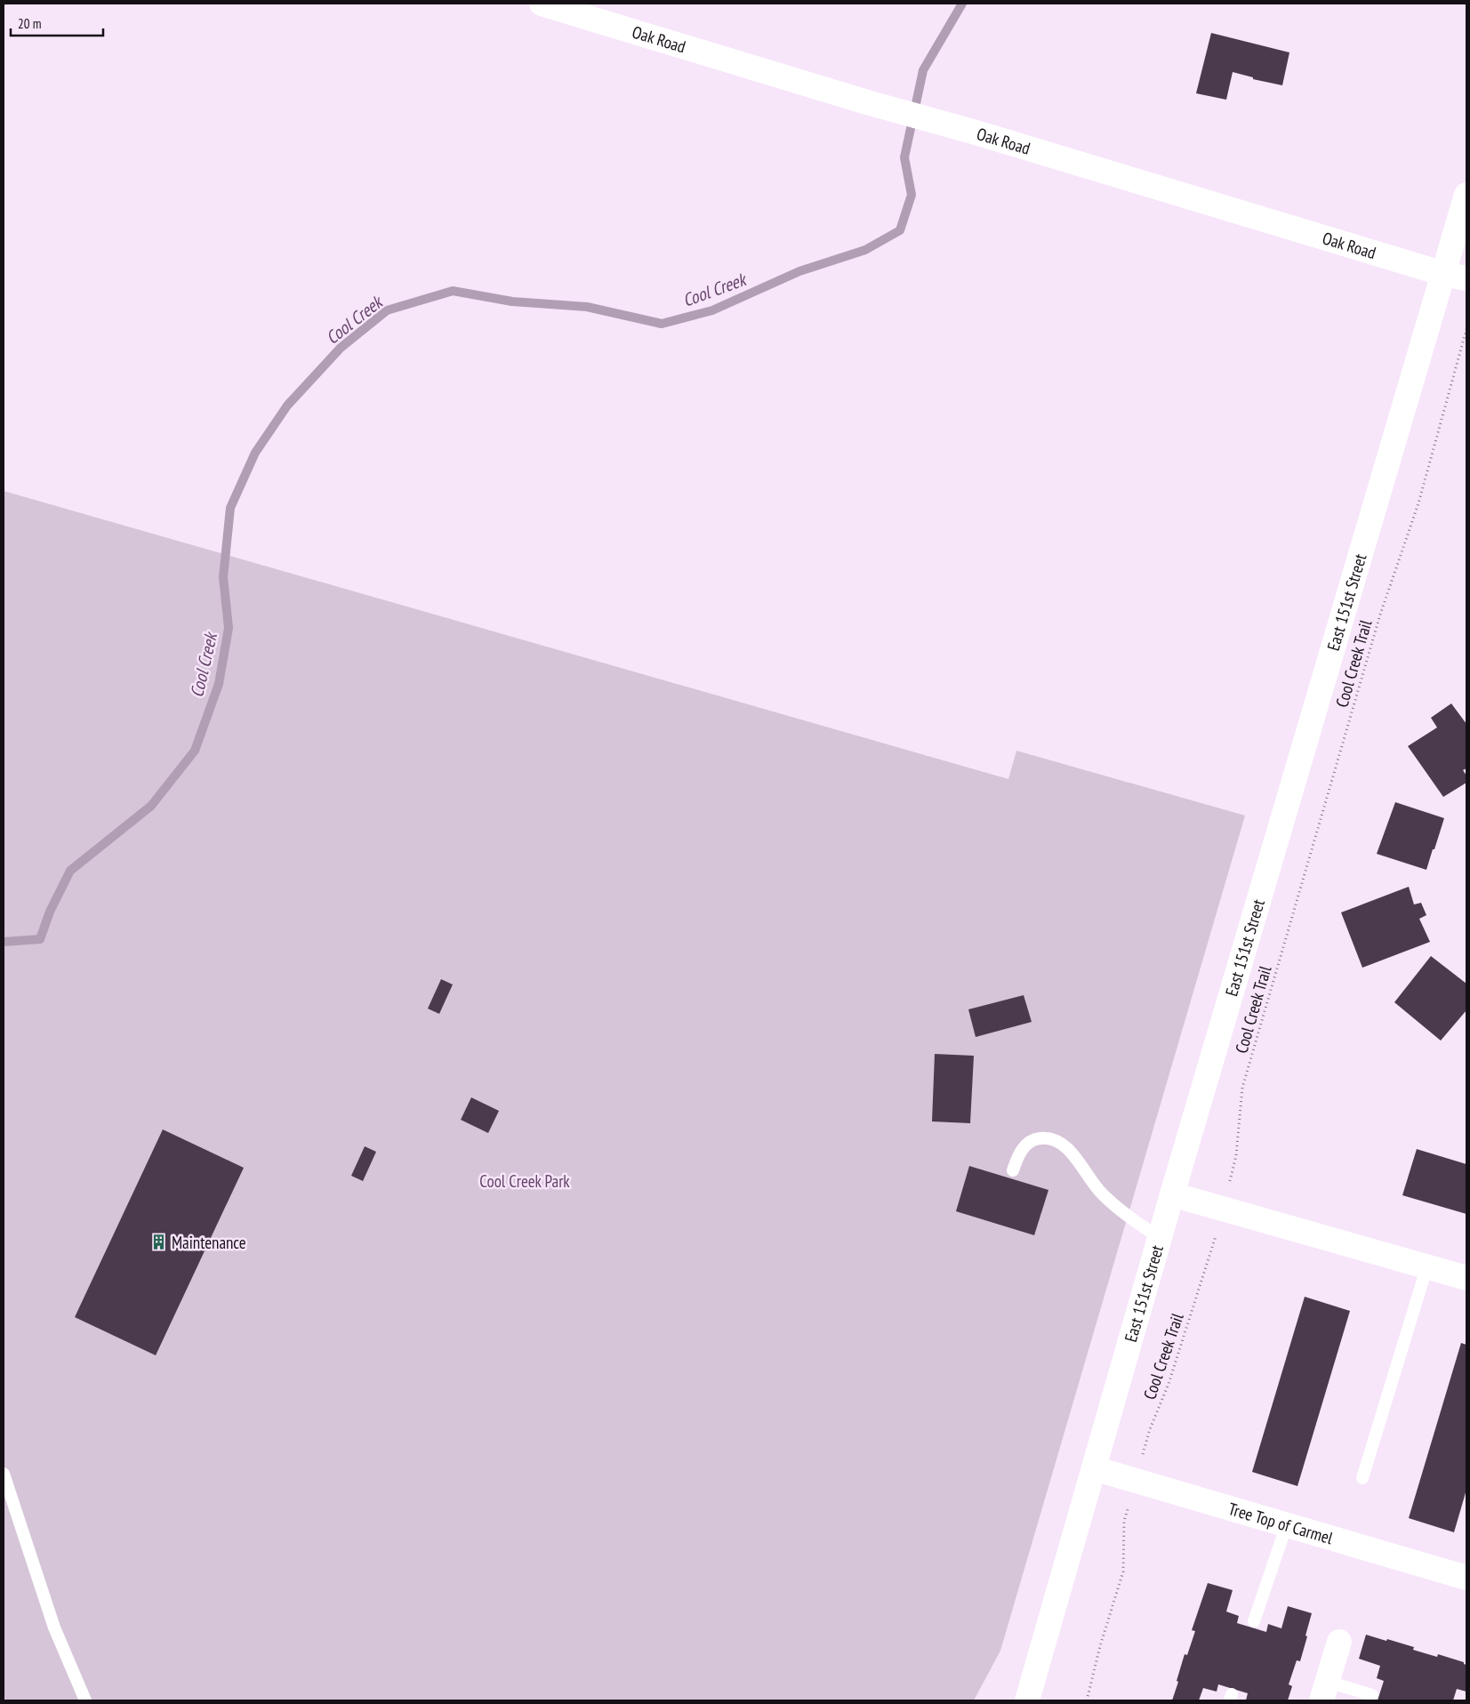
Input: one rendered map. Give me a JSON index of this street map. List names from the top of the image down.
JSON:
{
  "streets": {
    "street": ["Oak Road", "East 151st Street", "Tree Top of Carmel"],
    "path": ["Cool Creek Trail"]
  },
  "crossings": [
    ["Oak Road", "East 151st Street"],
    ["East 151st Street", "Tree Top of Carmel"],
    ["Cool Creek Trail", "Tree Top of Carmel"]
  ],
  "water": ["Cool Creek"],
  "parks": ["Cool Creek Park"],
  "places": {
    "building": ["Maintenance"]
  },
  "scale_bar": "20 m"
}
